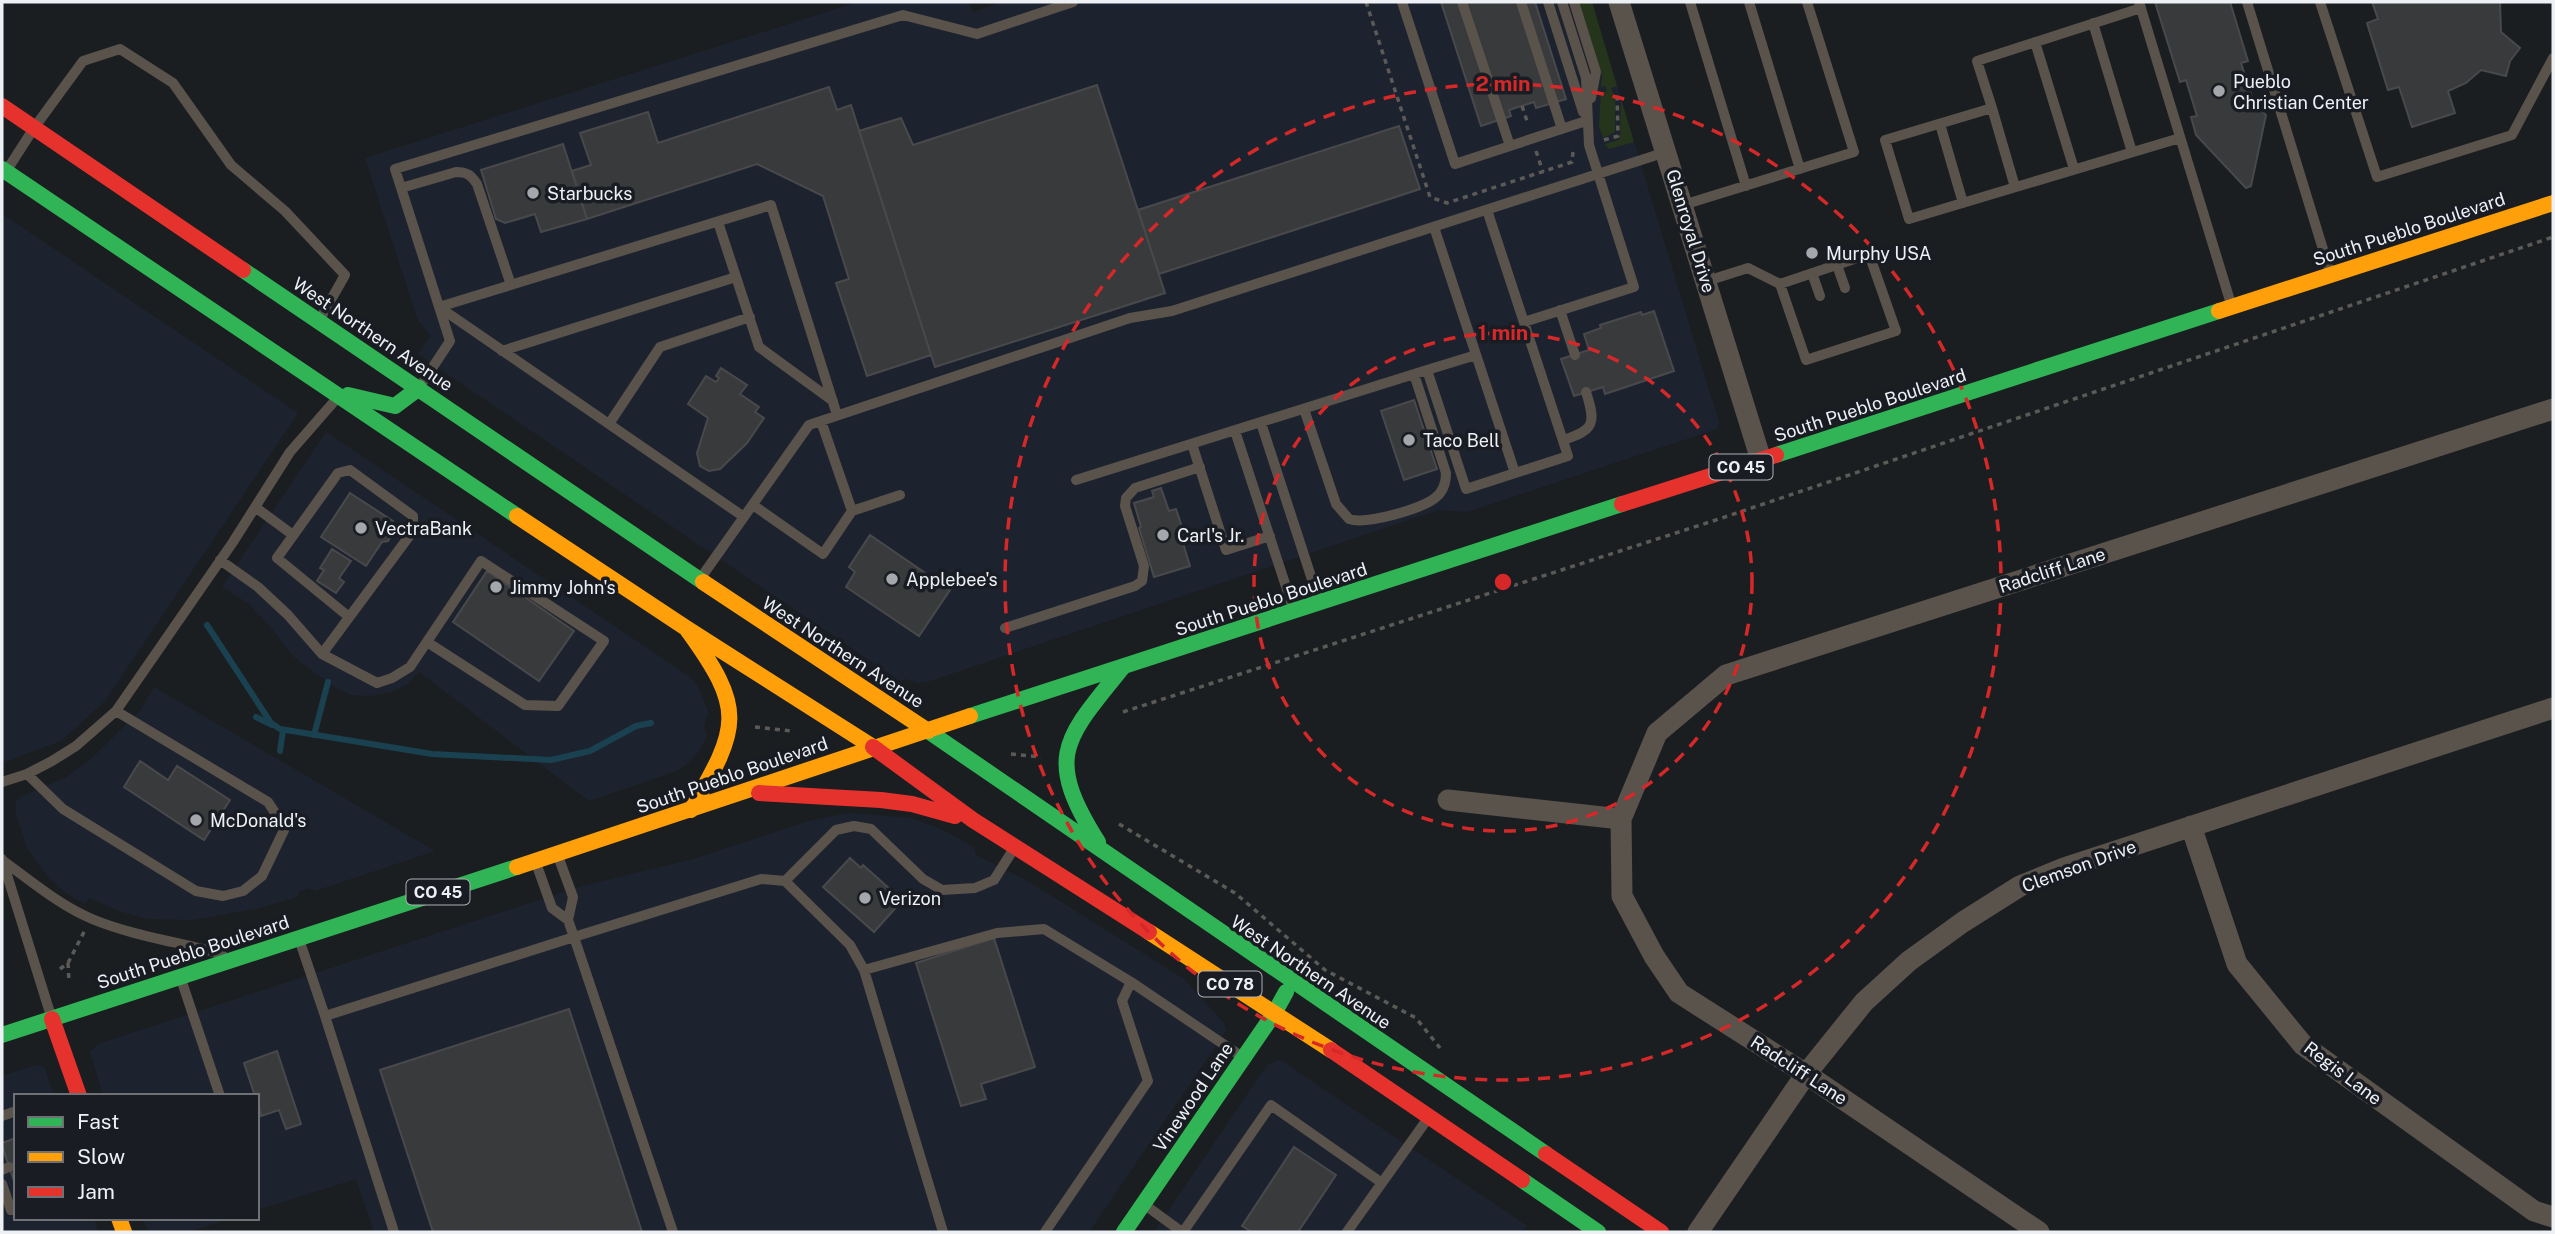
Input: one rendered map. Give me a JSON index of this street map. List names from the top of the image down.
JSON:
{
  "streets": {
    "main road": [
      "South Pueblo Boulevard",
      "West Northern Avenue",
      "CO 45",
      "CO 78",
      "Vinewood Lane"
    ],
    "street": [
      "Glenroyal Drive",
      "Radcliff Lane",
      "Clemson Drive",
      "Regis Lane"
    ]
  },
  "crossings": [
    ["South Pueblo Boulevard", "Glenroyal Drive"],
    ["South Pueblo Boulevard", "West Northern Avenue"],
    ["South Pueblo Boulevard", "CO 78"],
    ["West Northern Avenue", "Vinewood Lane"],
    ["Radcliff Lane", "Clemson Drive"],
    ["Clemson Drive", "Regis Lane"],
    ["CO 78", "Vinewood Lane"]
  ],
  "places": [
    "Pueblo Christian Center",
    "Starbucks",
    "Murphy USA",
    "Taco Bell",
    "VectraBank",
    "Carl's Jr.",
    "Applebee's",
    "Jimmy John's",
    "McDonald's",
    "Verizon"
  ],
  "legend": ["Fast", "Slow", "Jam"],
  "rings": ["2 min", "1 min"]
}
